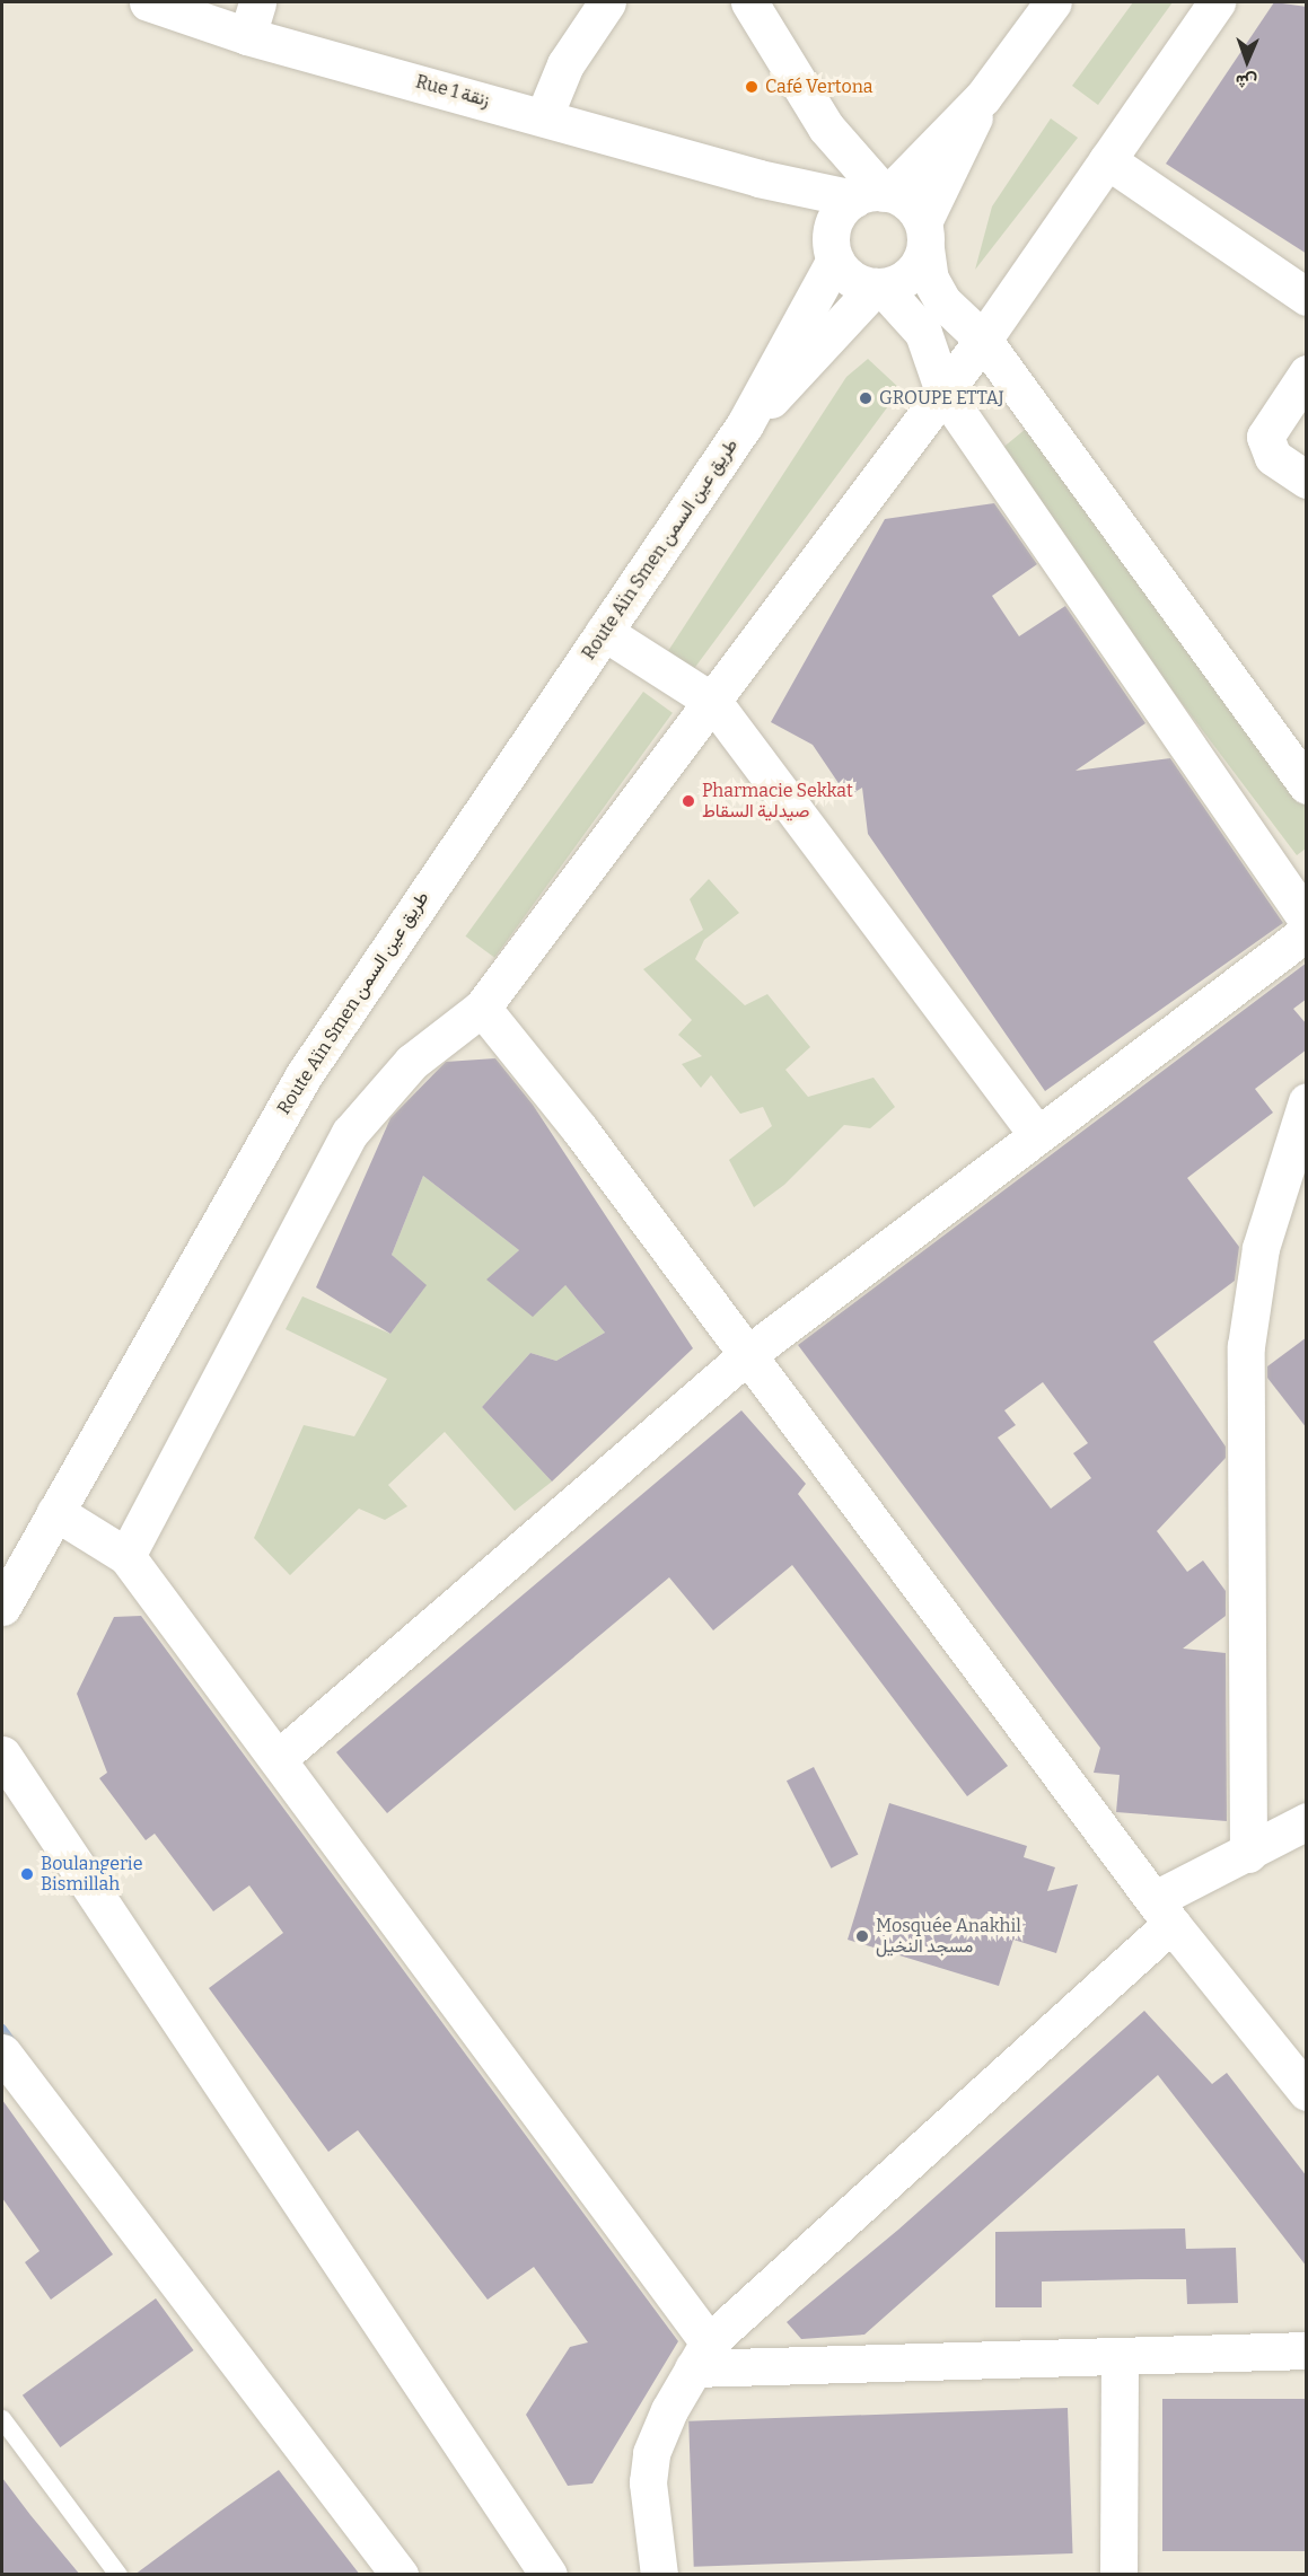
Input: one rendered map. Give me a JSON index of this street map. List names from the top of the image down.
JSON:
{
  "streets": {
    "street": ["Rue 1 زنقة", "Route Aïn Smen طريق عين السمن"]
  },
  "crossings": [
    ["Rue 1 زنقة", "Route Aïn Smen طريق عين السمن"]
  ],
  "places": [
    "Café Vertona",
    "GROUPE ETTAJ",
    "Pharmacie Sekkat صيدلية السقاط",
    "Boulangerie Bismillah",
    "Mosquée Anakhil مسجد النخيل"
  ],
  "north": "bottom"
}
